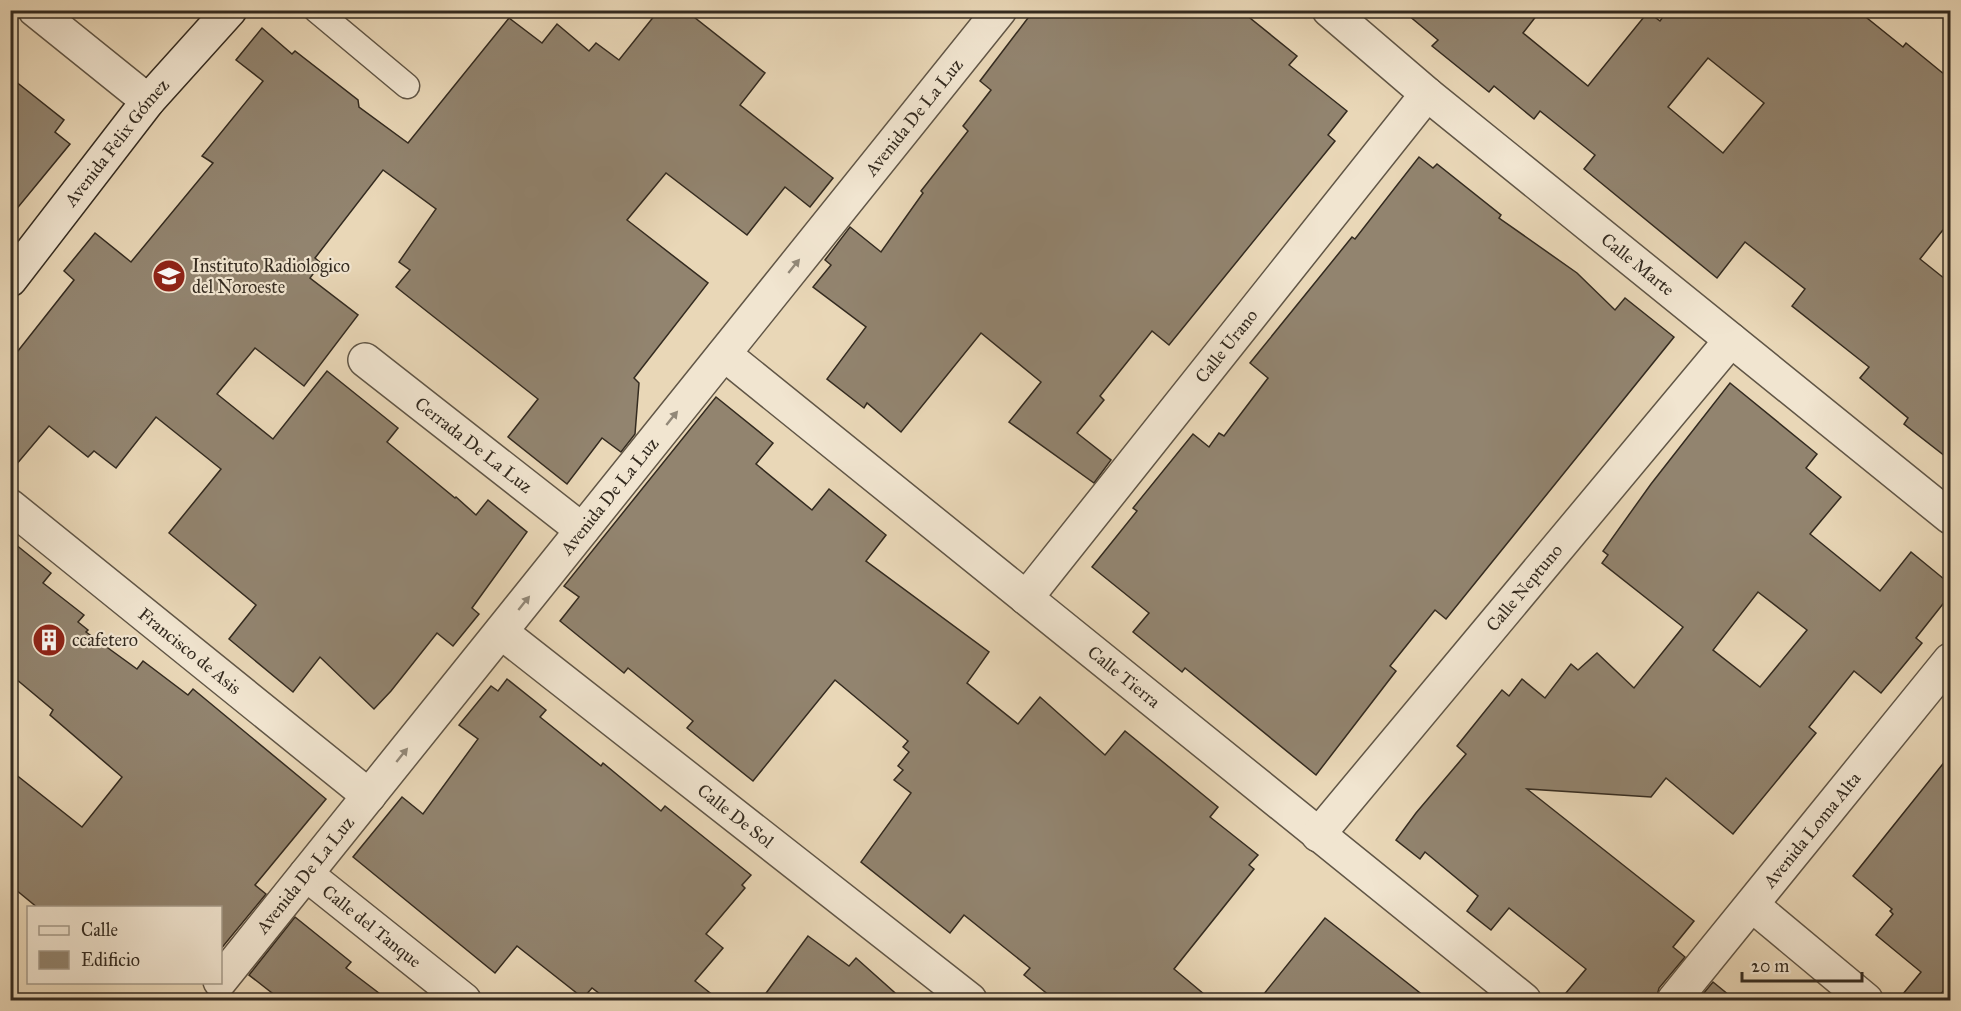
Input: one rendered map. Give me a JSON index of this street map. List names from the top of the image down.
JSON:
{
  "streets": {
    "street": [
      "Avenida De La Luz",
      "Avenida Felix Gómez",
      "Calle Marte",
      "Calle Urano",
      "Cerrada De La Luz",
      "Calle Neptuno",
      "Francisco de Asis",
      "Calle Tierra",
      "Calle De Sol",
      "Avenida Loma Alta",
      "Calle del Tanque"
    ]
  },
  "crossings": [
    ["Avenida De La Luz", "Cerrada De La Luz"],
    ["Avenida De La Luz", "Francisco de Asis"],
    ["Avenida De La Luz", "Calle Tierra"],
    ["Avenida De La Luz", "Calle De Sol"],
    ["Avenida De La Luz", "Calle del Tanque"],
    ["Calle Marte", "Calle Urano"],
    ["Calle Marte", "Calle Neptuno"],
    ["Calle Urano", "Calle Tierra"],
    ["Calle Neptuno", "Calle Tierra"]
  ],
  "one_way": ["Avenida De La Luz"],
  "places": {
    "school or university": ["Instituto Radiologico del Noroeste"],
    "building": ["ccafetero"]
  },
  "legend": ["Calle", "Edificio"],
  "scale_bar": "20 m"
}
